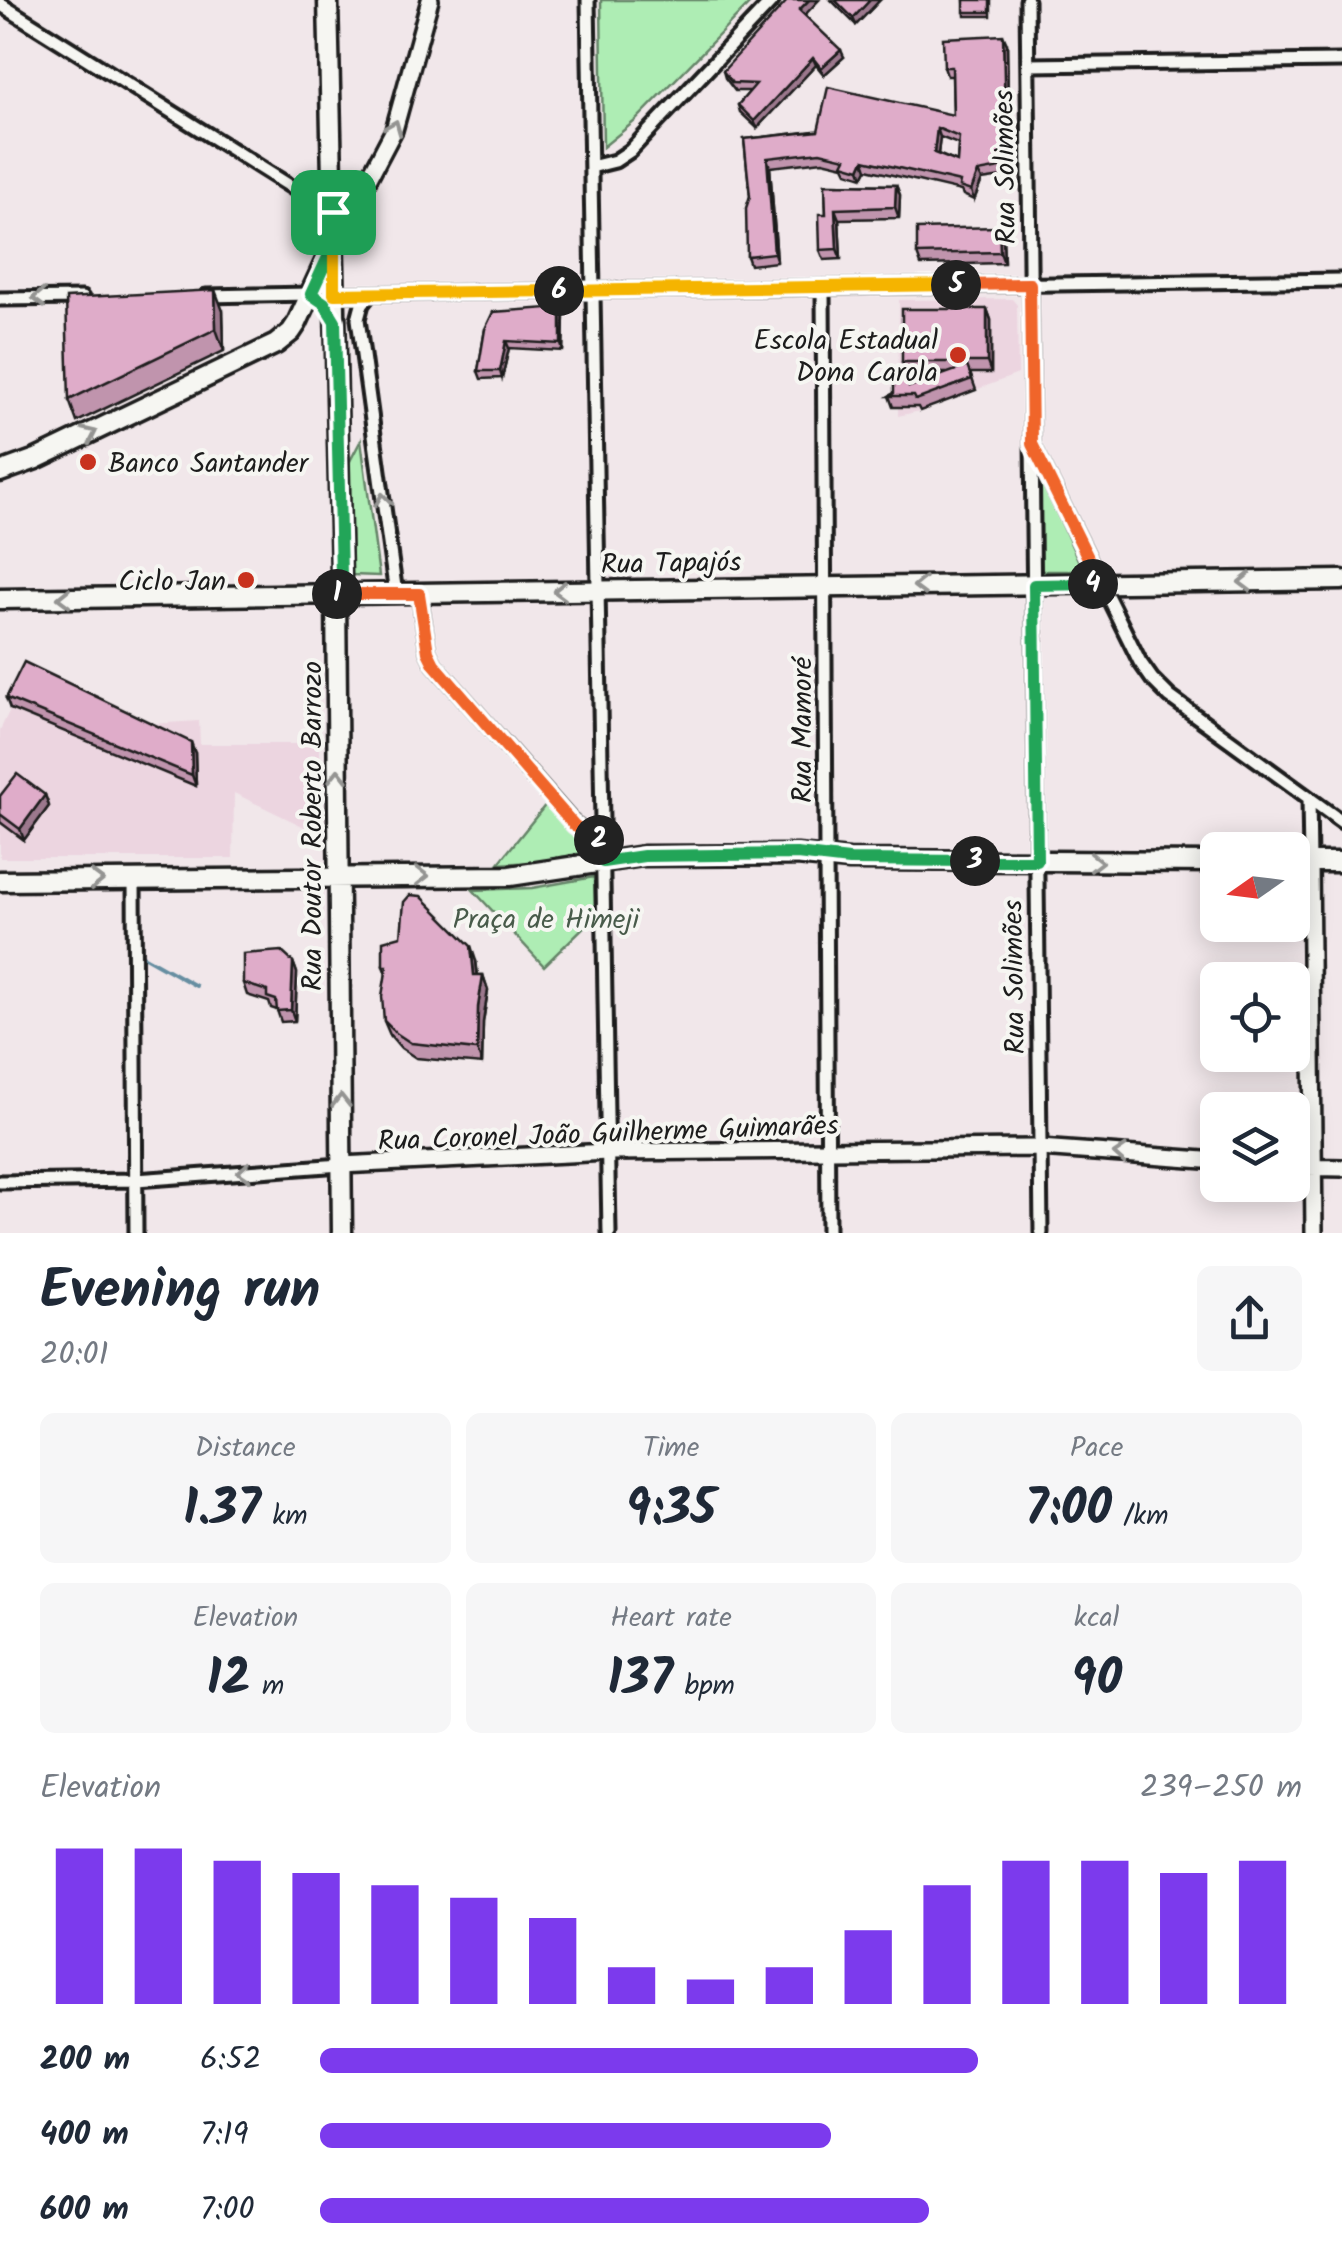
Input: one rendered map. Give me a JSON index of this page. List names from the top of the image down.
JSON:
{
  "streets": {
    "main road": ["Rua Tapajós", "Rua Doutor Roberto Barrozo"],
    "street": ["Rua Solimões", "Rua Mamoré", "Rua Coronel João Guilherme Guimarães"]
  },
  "crossings": [
    ["Rua Solimões", "Rua Tapajós"],
    ["Rua Solimões", "Rua Coronel João Guilherme Guimarães"],
    ["Rua Tapajós", "Rua Mamoré"],
    ["Rua Tapajós", "Rua Doutor Roberto Barrozo"],
    ["Rua Mamoré", "Rua Coronel João Guilherme Guimarães"],
    ["Rua Doutor Roberto Barrozo", "Rua Coronel João Guilherme Guimarães"]
  ],
  "one_way": ["Rua Tapajós", "Rua Doutor Roberto Barrozo"],
  "parks": ["Praça de Himeji"],
  "places": ["Escola Estadual Dona Carola", "Banco Santander", "Ciclo Jan"],
  "north": "left",
  "page": {
    "pins": [
      "5",
      "6",
      "4",
      "1",
      "2",
      "3"
    ],
    "heading": ["Evening run", "20:01"],
    "stats": [
      ["Distance", "1.37 km"],
      ["Time", "9:35"],
      ["Pace", "7:00 /km"],
      ["Elevation", "12 m"],
      ["Heart rate", "137 bpm"],
      ["kcal", "90"]
    ],
    "chart": ["Elevation", "239–250 m"],
    "list": [
      {
        "name": "200 m",
        "note": "6:52"
      },
      {
        "name": "400 m",
        "note": "7:19"
      },
      {
        "name": "600 m",
        "note": "7:00"
      }
    ]
  }
}
